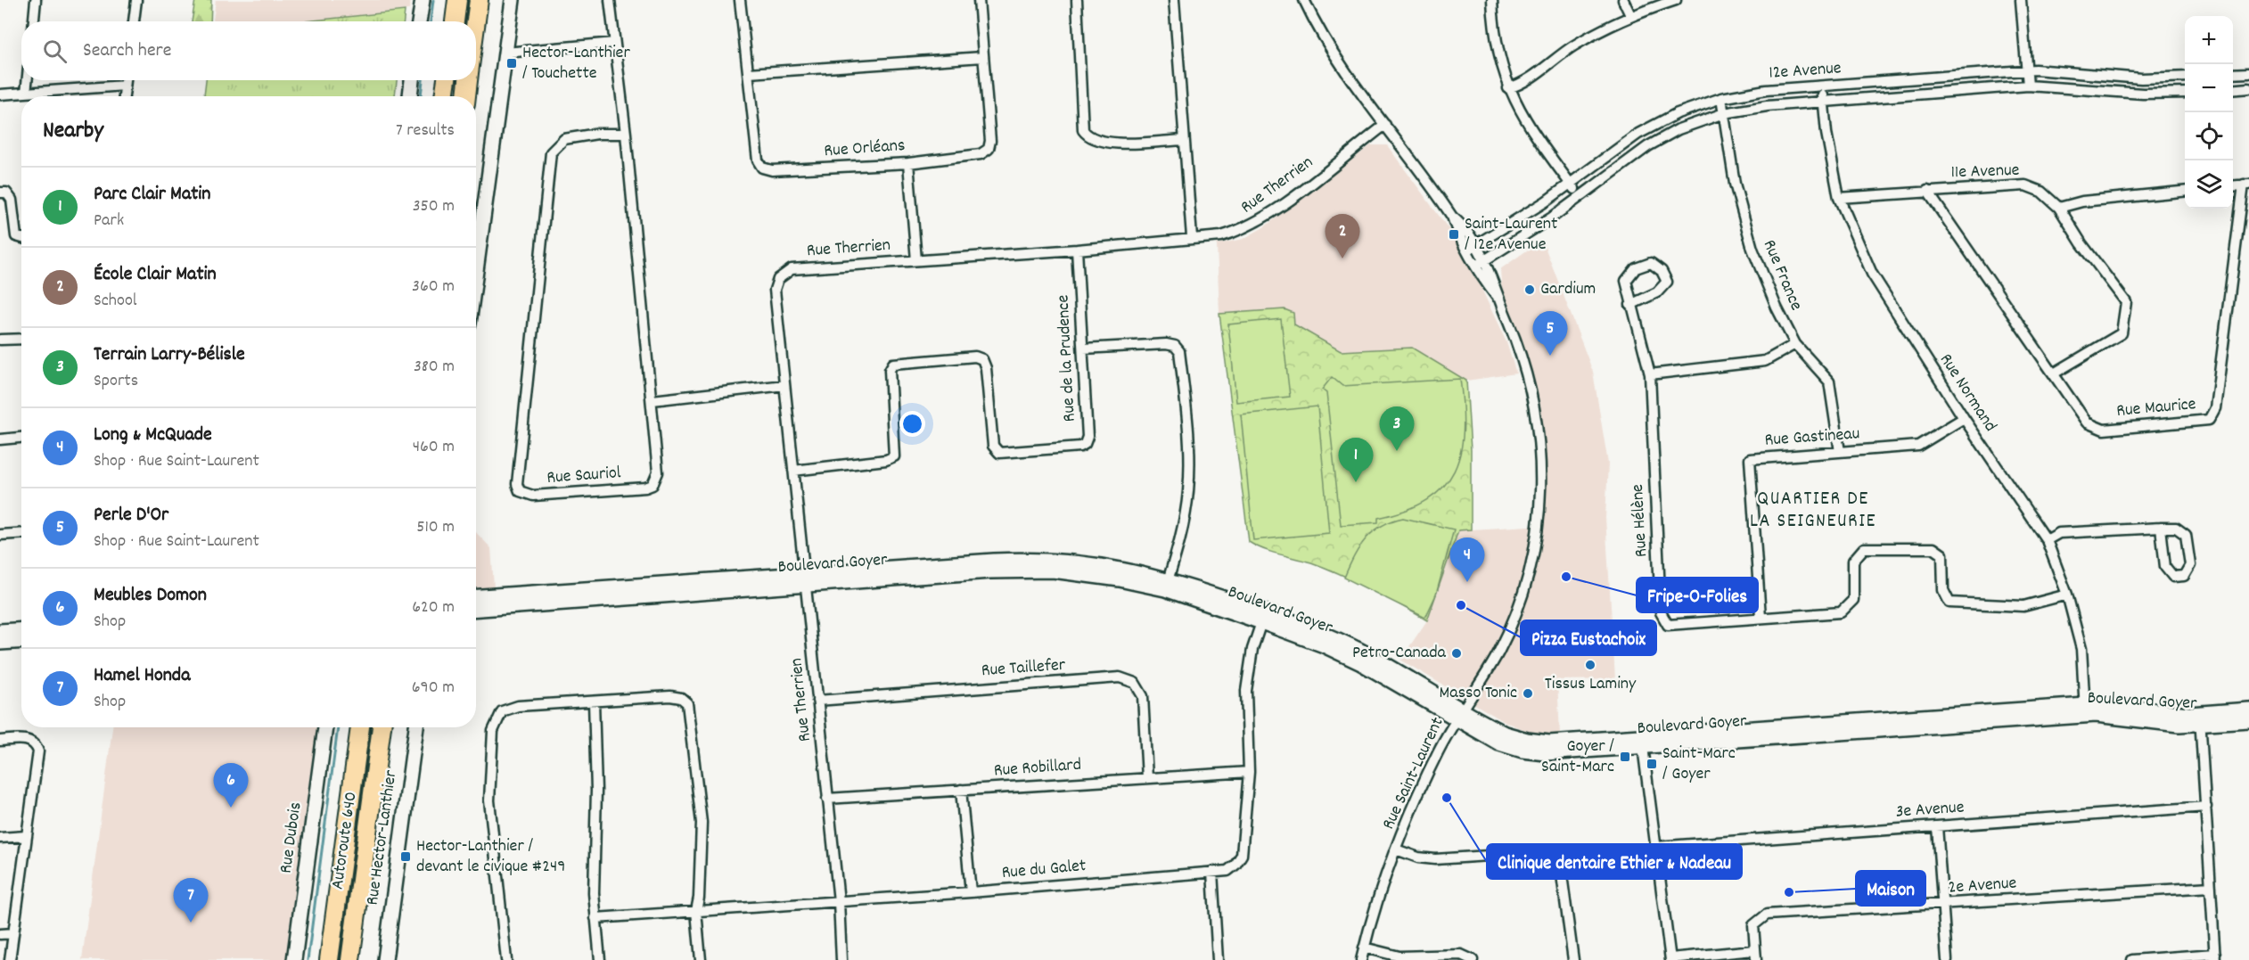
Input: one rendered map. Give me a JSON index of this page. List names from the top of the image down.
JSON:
{
  "streets": {
    "highway": ["Autoroute 640"],
    "street": [
      "12e Avenue",
      "Rue Orléans",
      "11e Avenue",
      "Rue Therrien",
      "Rue France",
      "Rue de la Prudence",
      "Rue Normand",
      "Rue Maurice",
      "Rue Gastineau",
      "Rue Sauriol",
      "Rue Hélène",
      "Boulevard Goyer",
      "Rue Taillefer",
      "Rue Robillard",
      "Rue Saint-Laurent",
      "3e Avenue",
      "Rue Dubois",
      "Rue Hector-Lanthier",
      "Rue du Galet",
      "2e Avenue"
    ]
  },
  "crossings": [
    ["12e Avenue", "Rue France"],
    ["12e Avenue", "Rue Normand"],
    ["12e Avenue", "Rue Saint-Laurent"],
    ["11e Avenue", "Rue Normand"],
    ["11e Avenue", "Rue Maurice"],
    ["Rue Therrien", "Rue de la Prudence"],
    ["Rue Therrien", "Boulevard Goyer"],
    ["Rue Therrien", "Rue Taillefer"],
    ["Rue Therrien", "Rue Robillard"],
    ["Rue Therrien", "Rue Saint-Laurent"],
    ["Rue Therrien", "Rue du Galet"],
    ["Rue France", "Rue Gastineau"],
    ["Rue Normand", "Rue Gastineau"],
    ["Rue Normand", "Rue Hélène"],
    ["Rue Normand", "Boulevard Goyer"],
    ["Rue Gastineau", "Rue Hélène"],
    ["Boulevard Goyer", "Rue Saint-Laurent"],
    ["Boulevard Goyer", "Rue du Galet"],
    ["Rue Taillefer", "Rue Robillard"],
    ["Rue Robillard", "Rue du Galet"]
  ],
  "districts": ["QUARTIER DE LA SEIGNEURIE"],
  "places": {
    "transit": [
      "Hector-Lanthier / Touchette",
      "Saint-Laurent / 12e Avenue",
      "Goyer / Saint-Marc",
      "Saint-Marc / Goyer",
      "Hector-Lanthier / devant le civique #249"
    ],
    "other": [
      "Gardium",
      "Fripe-O-Folies",
      "Pizza Eustachoix",
      "Petro-Canada",
      "Tissus Laminy",
      "Masso Tonic",
      "Clinique dentaire Ethier & Nadeau",
      "Maison"
    ]
  },
  "page": {
    "map_buttons": ["+", "−"],
    "search": "Search here",
    "heading": ["Nearby", "7 results"],
    "list": [
      {
        "mark": "1",
        "name": "Parc Clair Matin",
        "note": "Park",
        "value": "350 m"
      },
      {
        "mark": "2",
        "name": "École Clair Matin",
        "note": "School",
        "value": "360 m"
      },
      {
        "mark": "3",
        "name": "Terrain Larry-Bélisle",
        "note": "Sports",
        "value": "380 m"
      },
      {
        "mark": "4",
        "name": "Long & McQuade",
        "note": "Shop · Rue Saint-Laurent",
        "value": "460 m"
      },
      {
        "mark": "5",
        "name": "Perle D'Or",
        "note": "Shop · Rue Saint-Laurent",
        "value": "510 m"
      },
      {
        "mark": "6",
        "name": "Meubles Domon",
        "note": "Shop",
        "value": "620 m"
      },
      {
        "mark": "7",
        "name": "Hamel Honda",
        "note": "Shop",
        "value": "690 m"
      }
    ],
    "pins": [
      "2",
      "5",
      "3",
      "1",
      "4",
      "6",
      "7"
    ]
  }
}
